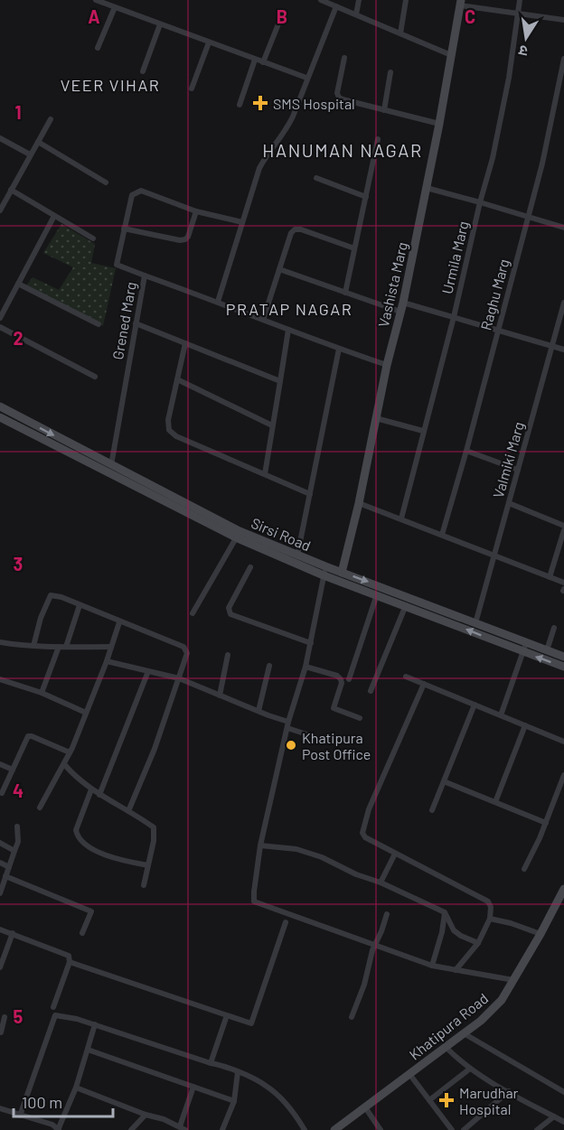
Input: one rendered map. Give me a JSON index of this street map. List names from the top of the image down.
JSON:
{
  "streets": {
    "street": [
      "Urmila Marg",
      "Vashista Marg",
      "Raghu Marg",
      "Grened Marg",
      "Valmiki Marg",
      "Sirsi Road",
      "Khatipura Road"
    ]
  },
  "crossings": [
    ["Vashista Marg", "Grened Marg"],
    ["Vashista Marg", "Sirsi Road"],
    ["Grened Marg", "Sirsi Road"],
    ["Valmiki Marg", "Sirsi Road"]
  ],
  "districts": ["VEER VIHAR", "HANUMAN NAGAR", "PRATAP NAGAR"],
  "places": {
    "health": ["SMS Hospital", "Marudhar Hospital"],
    "other": ["Khatipura Post Office"]
  },
  "scale_bar": "100 m",
  "north": "bottom",
  "grid": {
    "columns": ["A", "B", "C"],
    "rows": [
      "1",
      "2",
      "3",
      "4",
      "5"
    ]
  }
}
